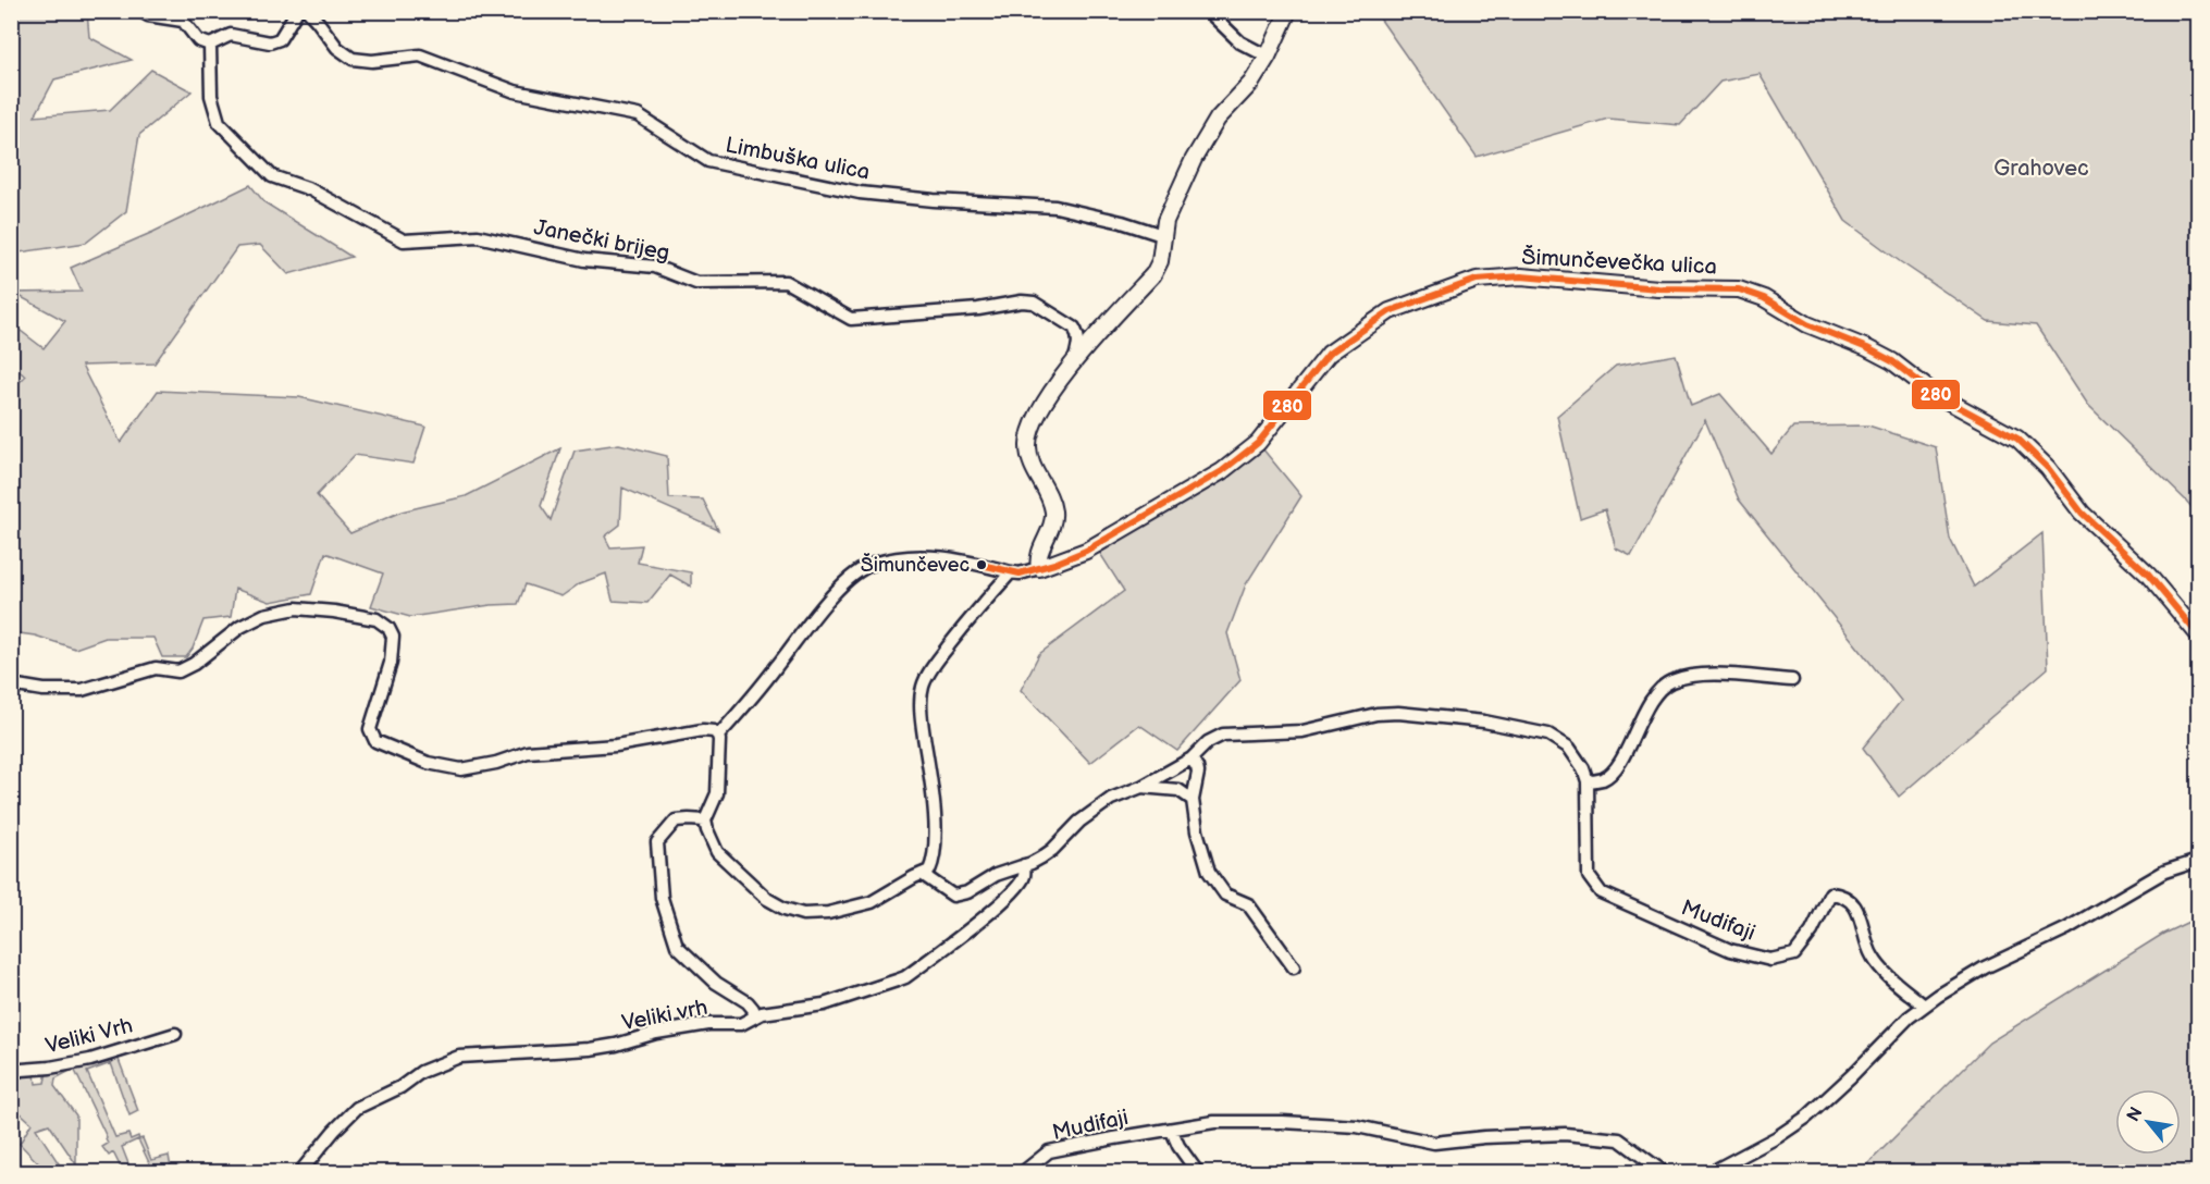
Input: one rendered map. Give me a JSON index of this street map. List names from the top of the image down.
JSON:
{
  "streets": {
    "street": [
      "Limbuška ulica",
      "Janečki brijeg",
      "Šimunčevečka ulica",
      "Mudifaji",
      "Veliki vrh",
      "Veliki Vrh"
    ]
  },
  "parks": ["Grahovec"],
  "places": ["Šimunčevec"],
  "lines": ["transit line 280"],
  "north": "top left"
}
